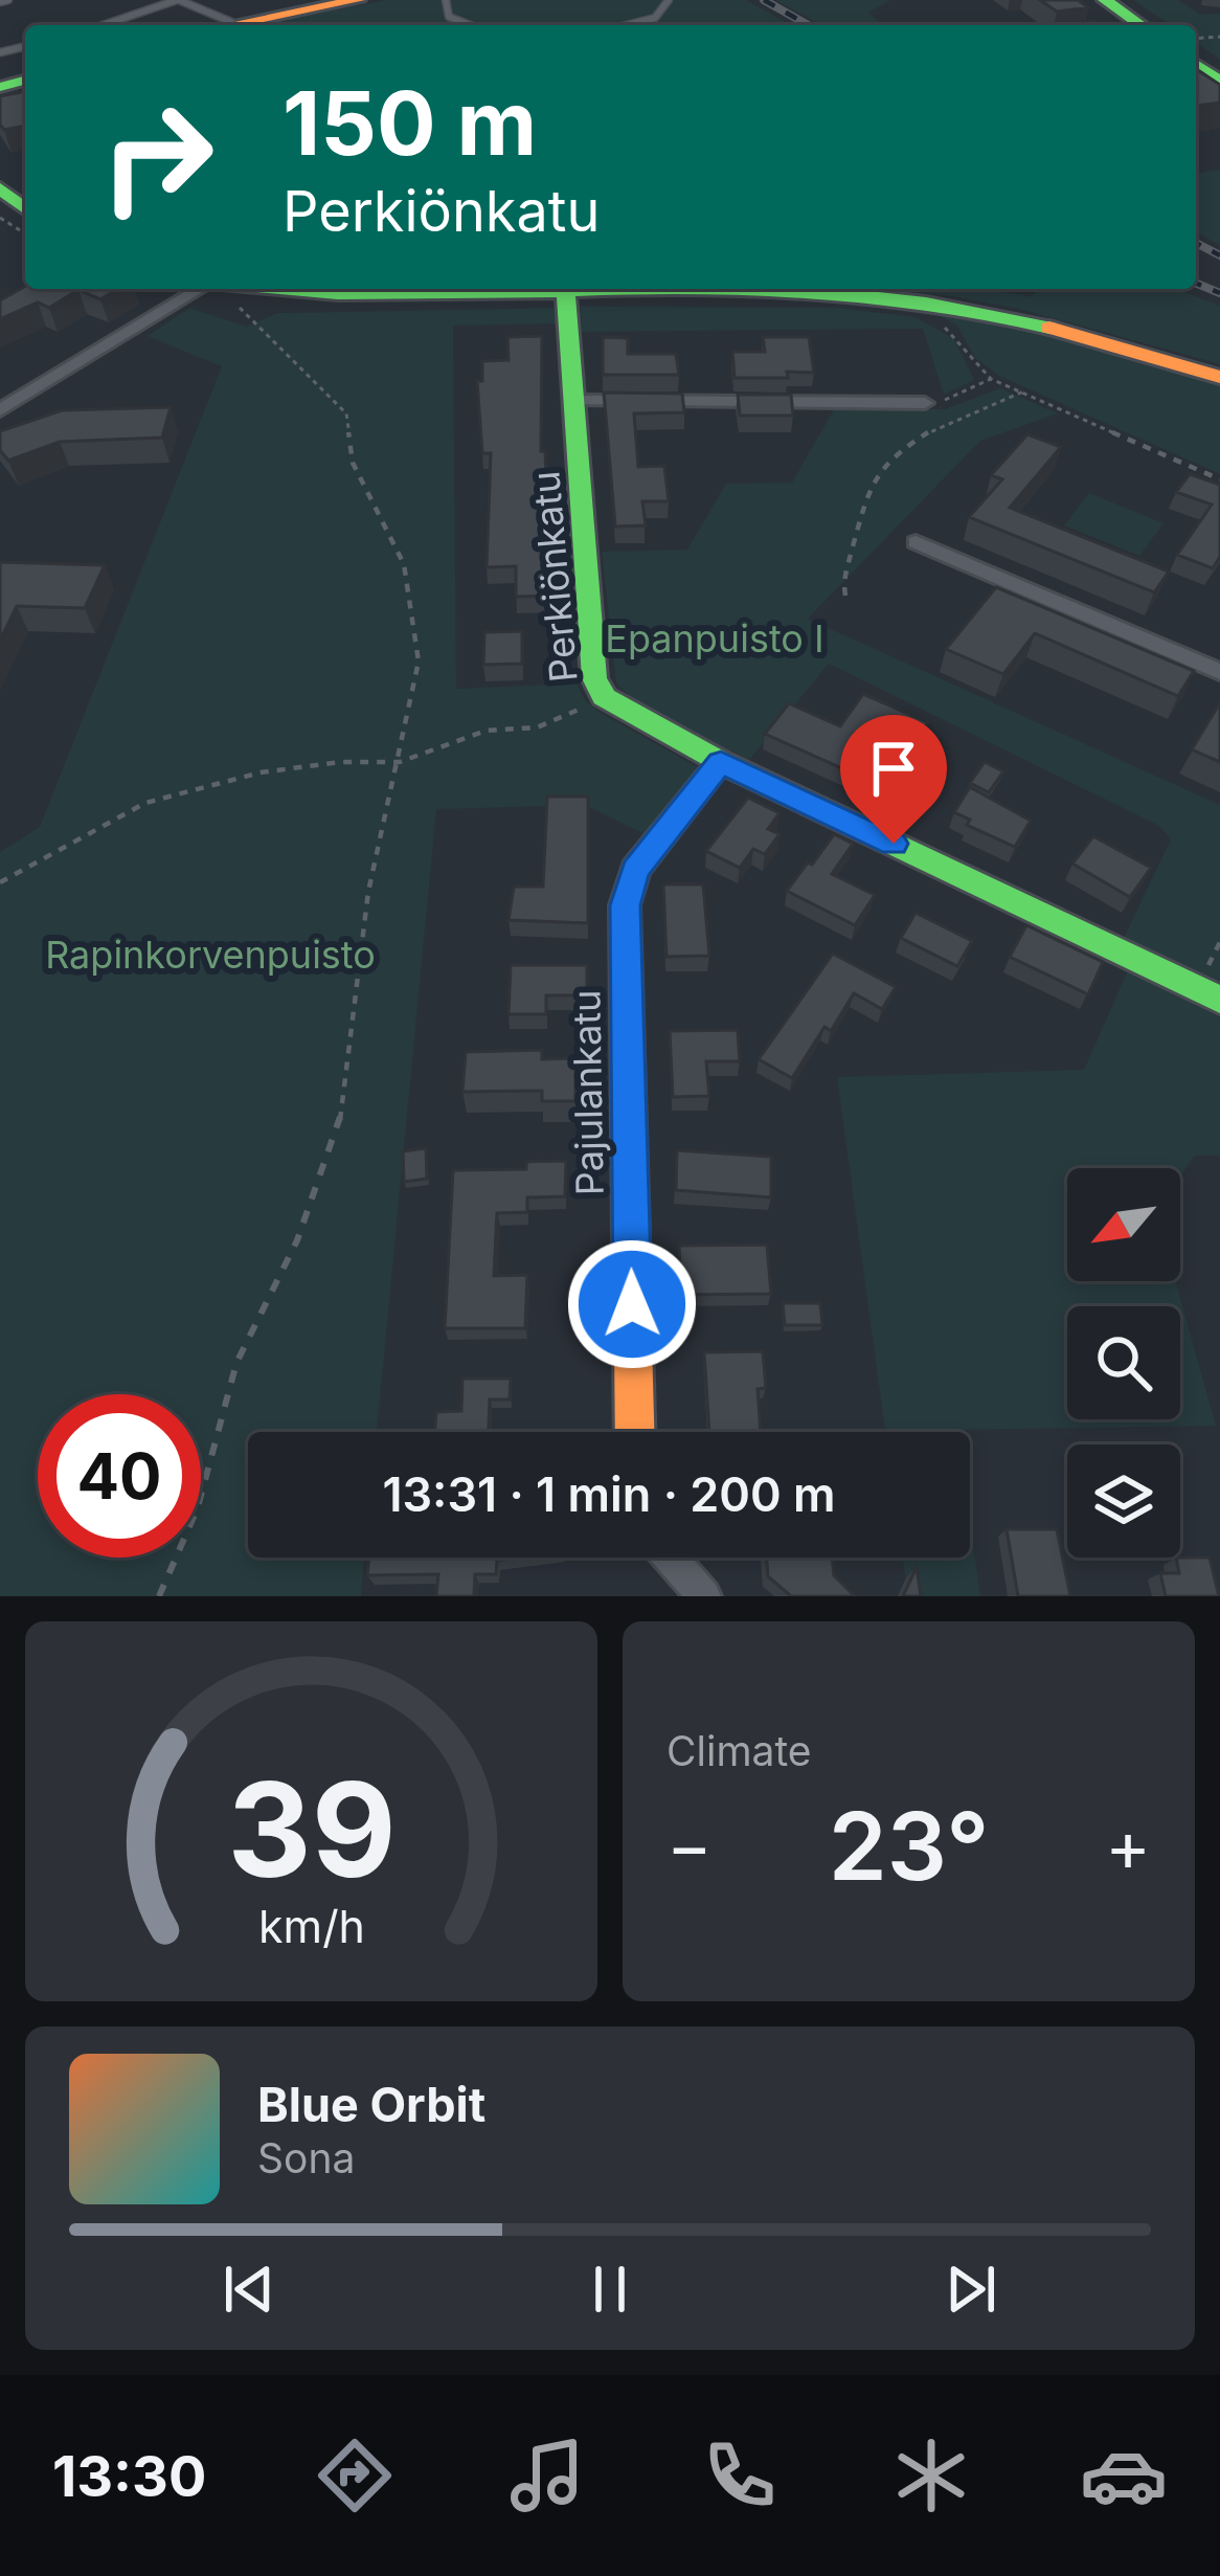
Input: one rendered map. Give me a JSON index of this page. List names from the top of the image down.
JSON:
{
  "streets": {
    "main road": ["Perkiönkatu", "Pajulankatu"]
  },
  "crossings": [
    ["Perkiönkatu", "Pajulankatu"]
  ],
  "parks": ["Epanpuisto I", "Rapinkorvenpuisto"],
  "north": "bottom left",
  "page": {
    "turn": ["150 m", "Perkiönkatu"],
    "limit": "40",
    "trip": "13:31 · 1 min · 200 m",
    "tile": "Climate",
    "heat": ["−", "23°", "+"],
    "song": ["Blue Orbit", "Sona"],
    "tabs": "13:30",
    "gauge": ["39", "km/h"]
  }
}
